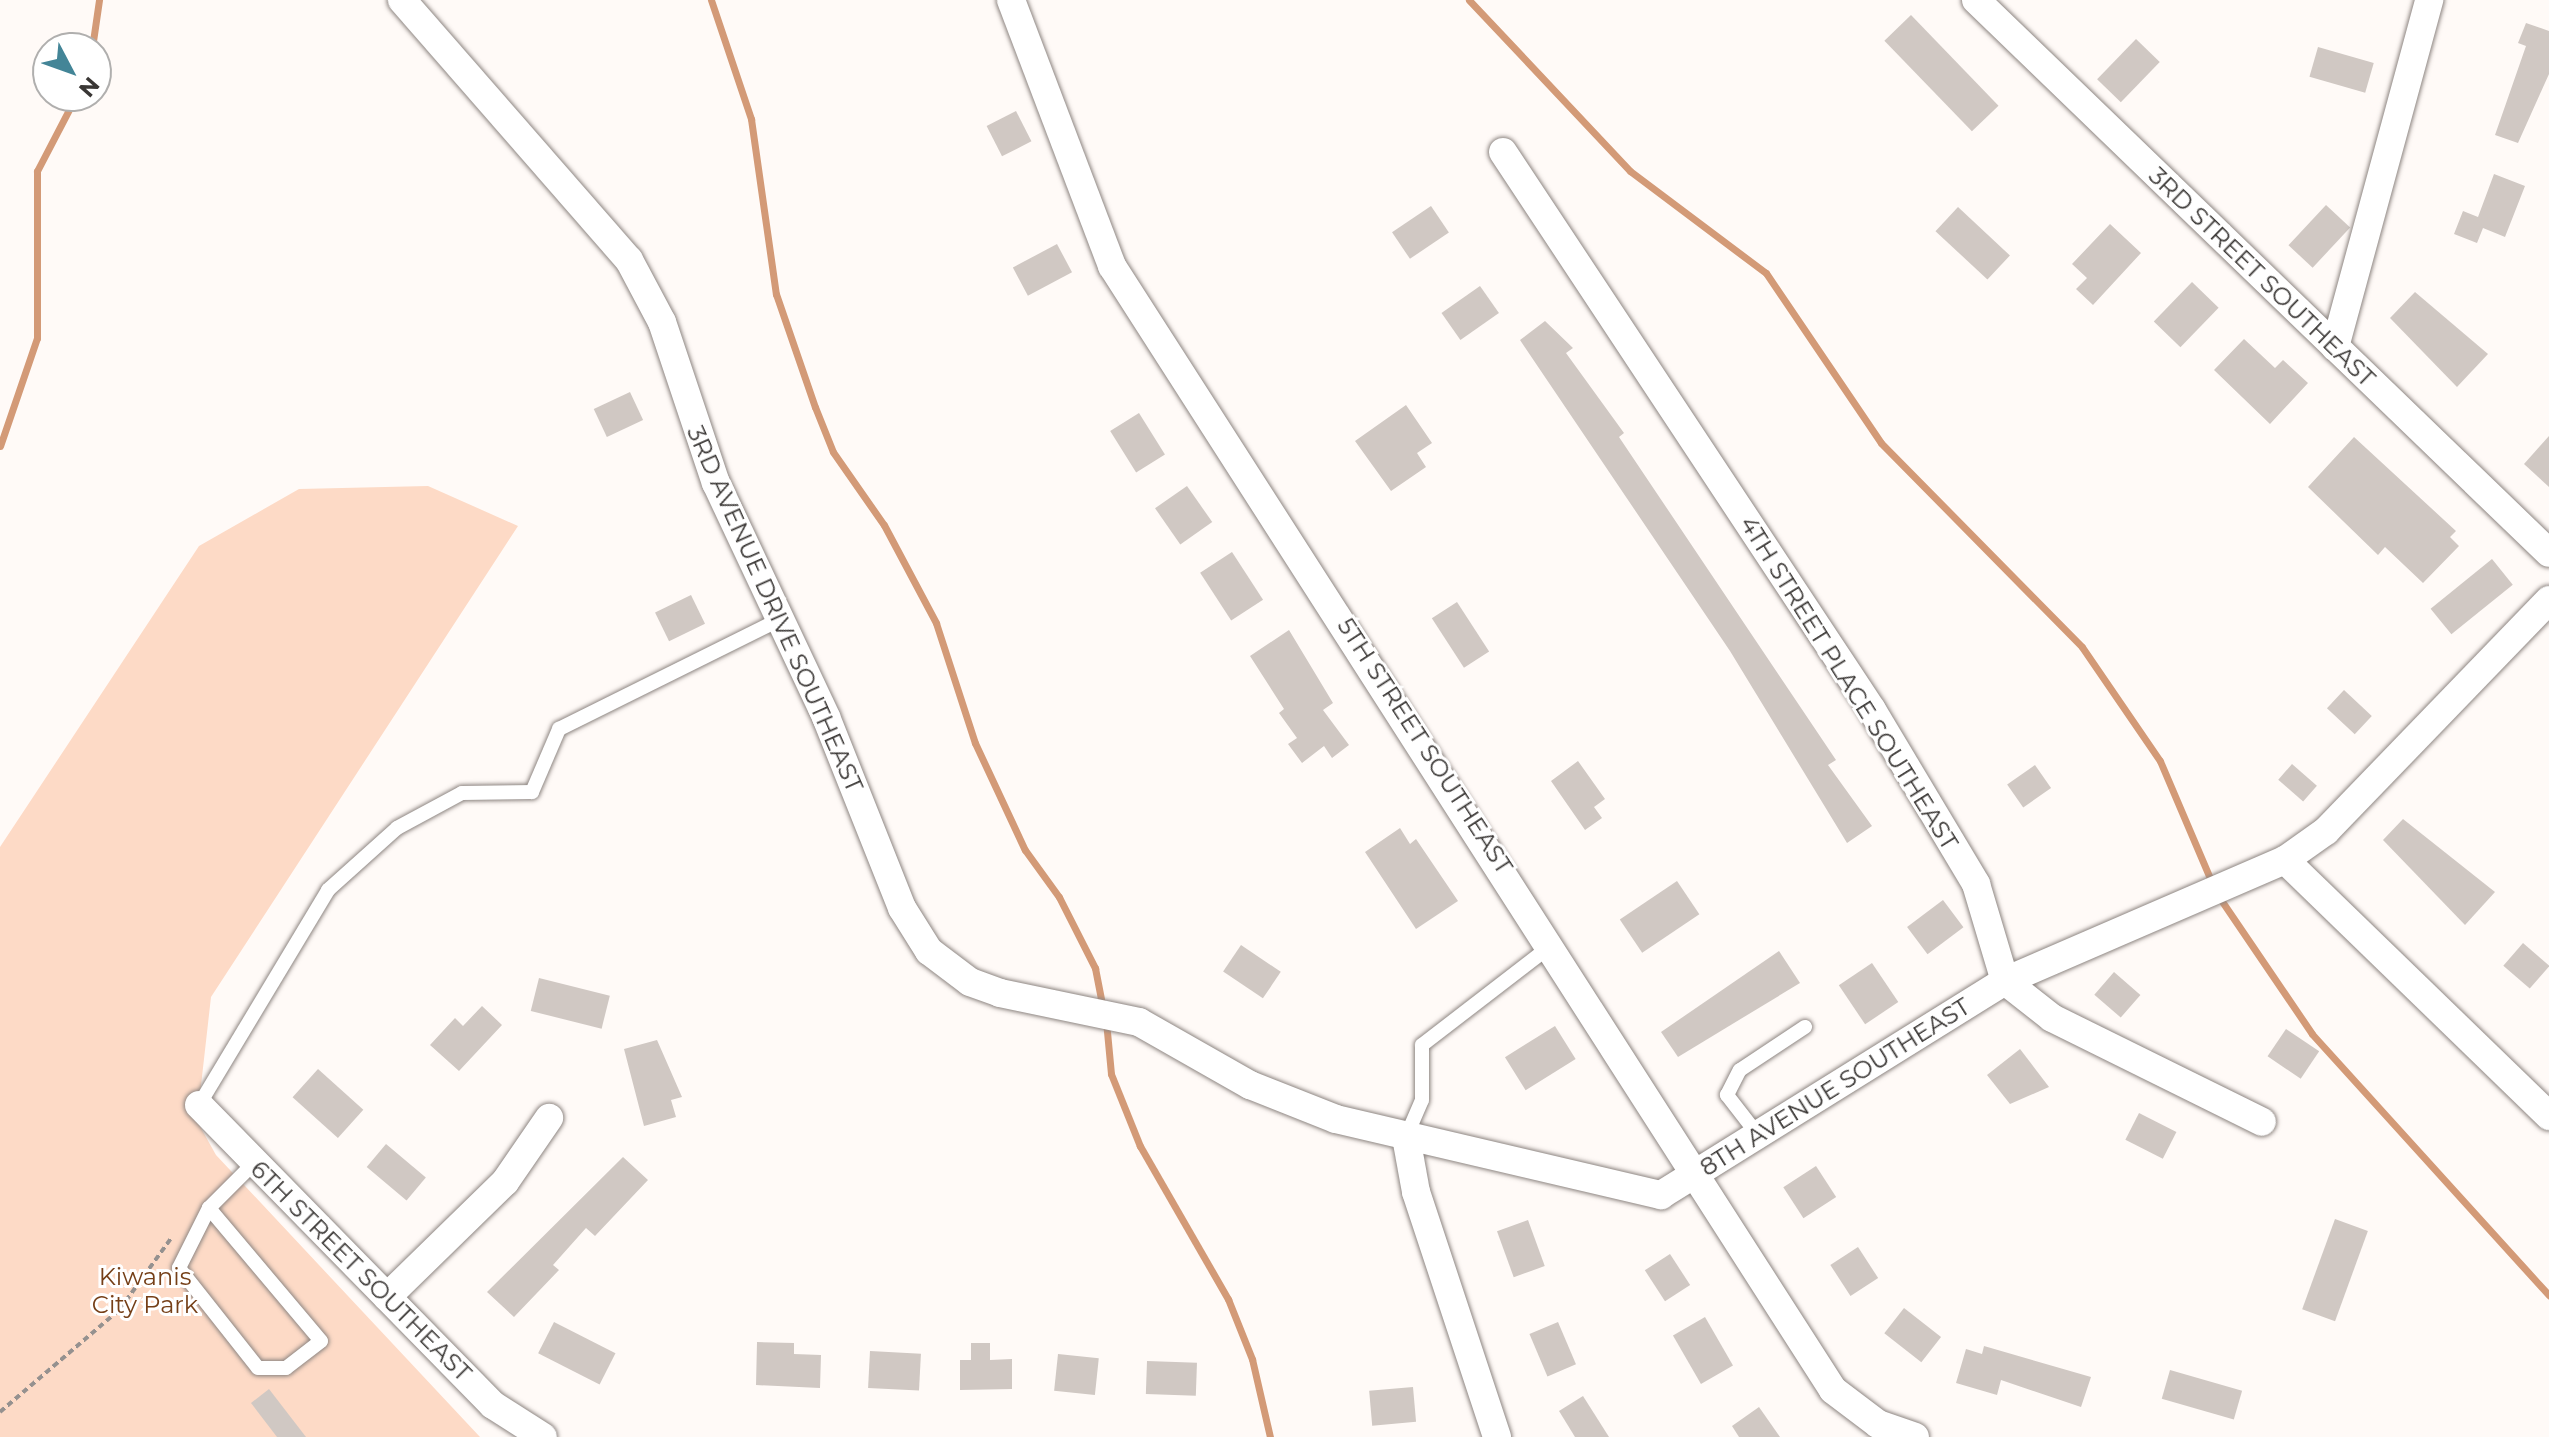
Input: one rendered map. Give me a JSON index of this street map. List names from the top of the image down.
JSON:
{
  "streets": {
    "street": [
      "3RD STREET SOUTHEAST",
      "3RD AVENUE DRIVE SOUTHEAST",
      "4TH STREET PLACE SOUTHEAST",
      "5TH STREET SOUTHEAST",
      "8TH AVENUE SOUTHEAST",
      "6TH STREET SOUTHEAST"
    ]
  },
  "crossings": [
    ["3RD AVENUE DRIVE SOUTHEAST", "8TH AVENUE SOUTHEAST"],
    ["4TH STREET PLACE SOUTHEAST", "8TH AVENUE SOUTHEAST"],
    ["5TH STREET SOUTHEAST", "8TH AVENUE SOUTHEAST"]
  ],
  "parks": ["Kiwanis City Park"],
  "north": "bottom right"
}
